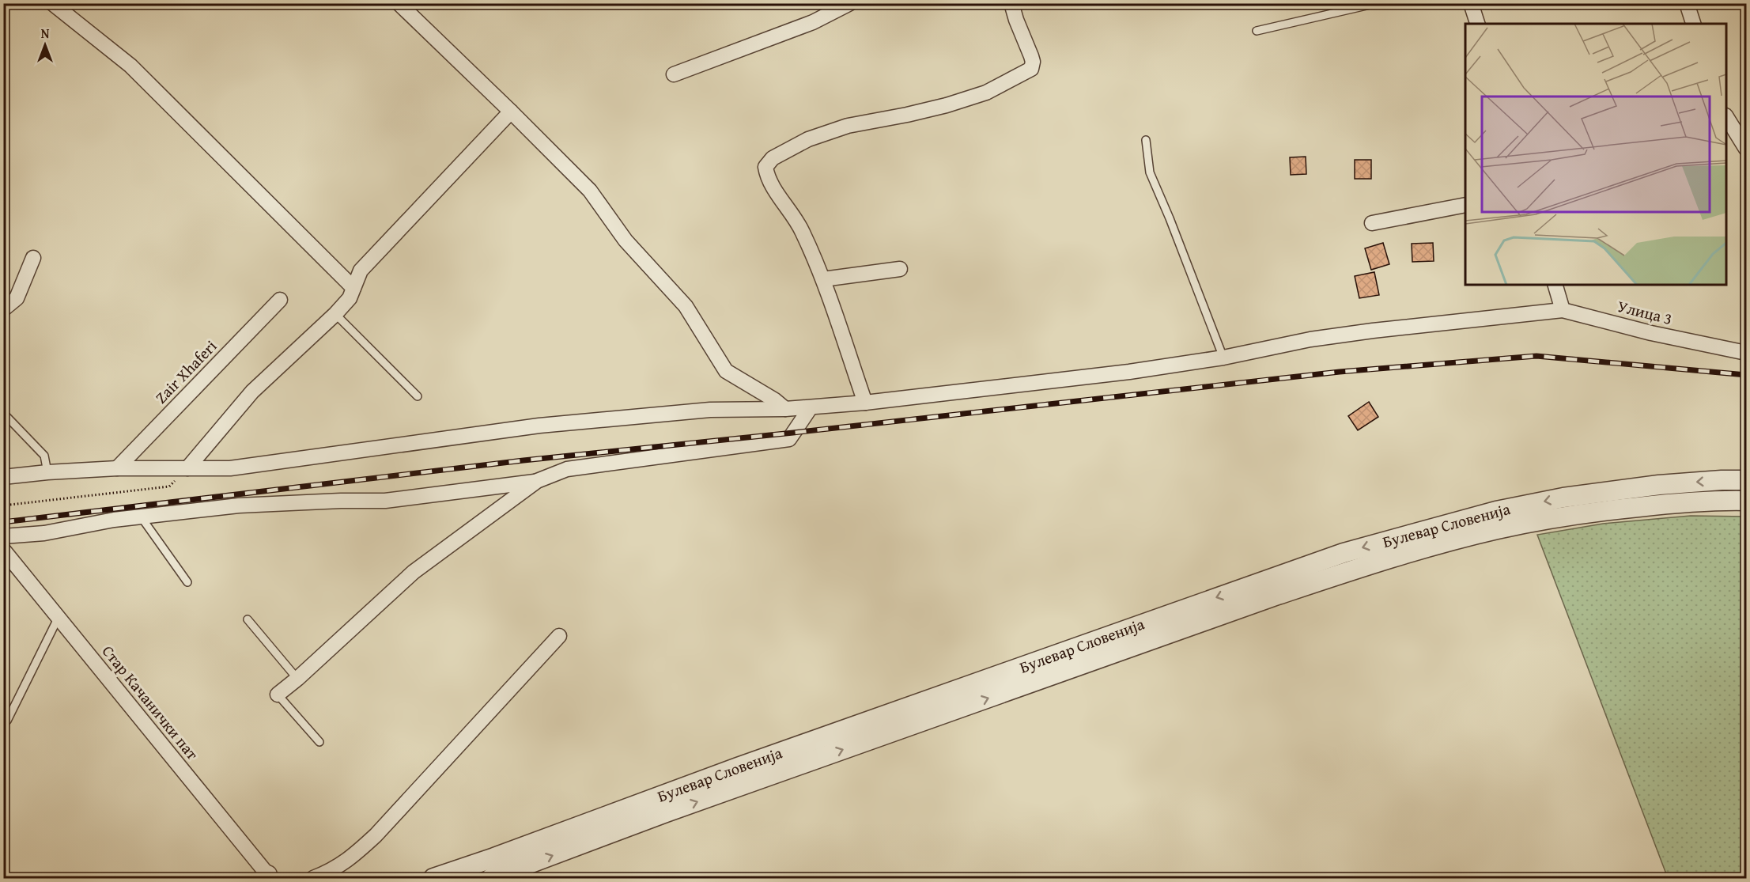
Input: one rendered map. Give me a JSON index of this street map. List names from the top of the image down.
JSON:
{
  "streets": {
    "street": [
      "Улица 3",
      "Zair Xhaferi",
      "Булевар Словенија",
      "Стар Качанички пат"
    ]
  },
  "north": "top"
}
